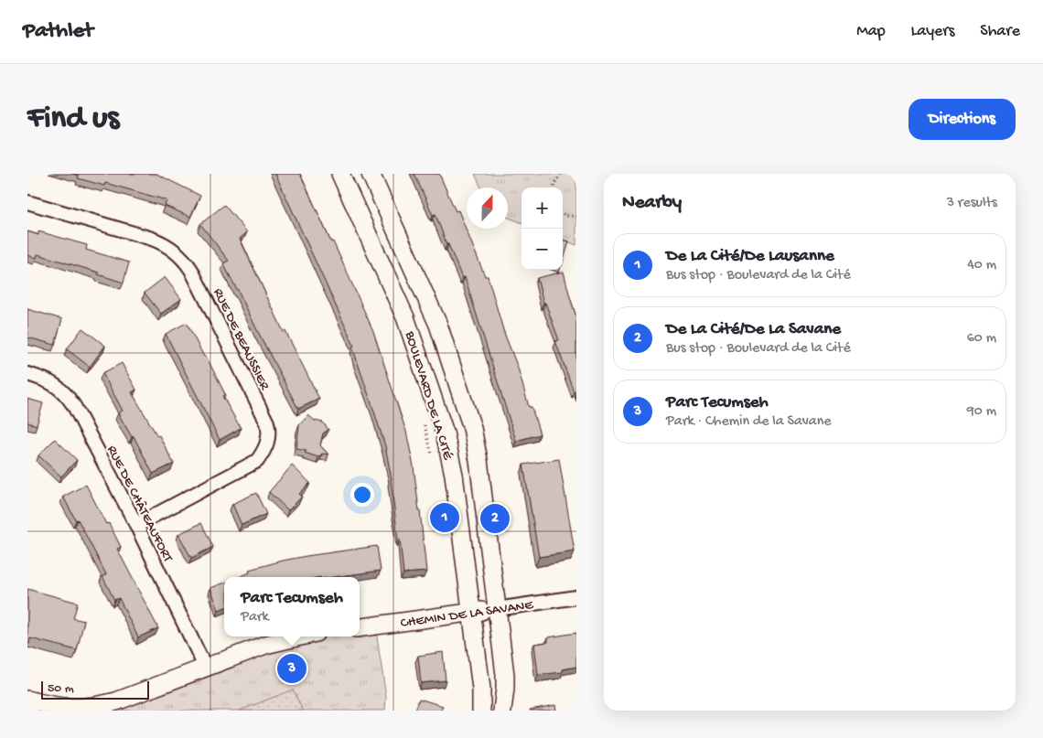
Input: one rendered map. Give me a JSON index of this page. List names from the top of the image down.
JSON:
{
  "streets": {
    "street": [
      "RUE DE BEAUSSIER",
      "BOULEVARD DE LA CITÉ",
      "RUE DE CHÂTEAUFORT",
      "CHEMIN DE LA SAVANE"
    ]
  },
  "crossings": [
    ["RUE DE BEAUSSIER", "RUE DE CHÂTEAUFORT"],
    ["BOULEVARD DE LA CITÉ", "CHEMIN DE LA SAVANE"]
  ],
  "scale_bar": "50 m",
  "north": "top",
  "page": {
    "header": "Pathlet",
    "nav": ["Map", "Layers", "Share"],
    "buttons": "Directions",
    "title": "Find us",
    "heading": ["Nearby", "3 results"],
    "map_buttons": ["+", "−"],
    "list": [
      {
        "mark": "1",
        "name": "De La Cité/De Lausanne",
        "note": "Bus stop · Boulevard de la Cité",
        "value": "40 m"
      },
      {
        "mark": "2",
        "name": "De La Cité/De La Savane",
        "note": "Bus stop · Boulevard de la Cité",
        "value": "60 m"
      },
      {
        "mark": "3",
        "name": "Parc Tecumseh",
        "note": "Park · Chemin de la Savane",
        "value": "90 m"
      }
    ],
    "pins": ["1", "2", "3"],
    "popup": ["Parc Tecumseh", "Park"],
    "scale": "50 m"
  }
}
